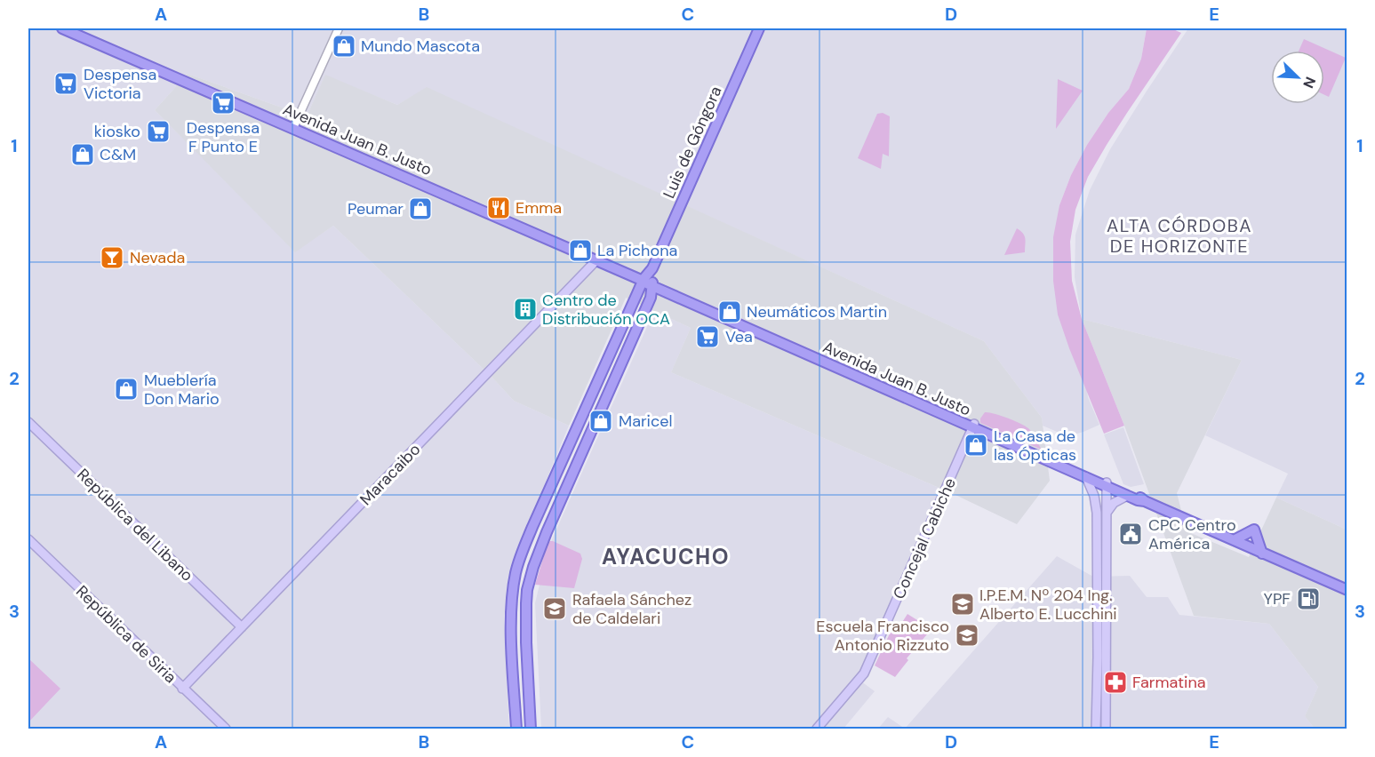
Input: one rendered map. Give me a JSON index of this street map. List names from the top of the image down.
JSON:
{
  "streets": {
    "main road": [
      "Avenida Juan B. Justo",
      "Luis de Góngora",
      "Maracaibo",
      "República del Libano",
      "Concejal Cabiche",
      "República de Siria"
    ]
  },
  "crossings": [
    ["Avenida Juan B. Justo", "Luis de Góngora"],
    ["Avenida Juan B. Justo", "Maracaibo"],
    ["Avenida Juan B. Justo", "Concejal Cabiche"],
    ["Maracaibo", "República del Libano"],
    ["Maracaibo", "República de Siria"]
  ],
  "districts": ["ALTA CÓRDOBA DE HORIZONTE", "AYACUCHO"],
  "places": {
    "shop": [
      "Mundo Mascota",
      "C&M",
      "Peumar",
      "La Pichona",
      "Neumáticos Martin",
      "Mueblería Don Mario",
      "Maricel",
      "La Casa de las Ópticas"
    ],
    "supermarket": [
      "Despensa Victoria",
      "Despensa F Punto E",
      "kiosko",
      "Vea"
    ],
    "restaurant": ["Emma"],
    "bar": ["Nevada"],
    "building": ["Centro de Distribución OCA"],
    "public building": ["CPC Centro América"],
    "fuel station": ["YPF"],
    "school or university": ["I.P.E.M. Nº 204 Ing. Alberto E. Lucchini", "Rafaela Sánchez de Caldelari", "Escuela Francisco Antonio Rizzuto"],
    "pharmacy": ["Farmatina"]
  },
  "north": "bottom right",
  "grid": {
    "columns": [
      "A",
      "B",
      "C",
      "D",
      "E"
    ],
    "rows": ["1", "2", "3"]
  }
}
